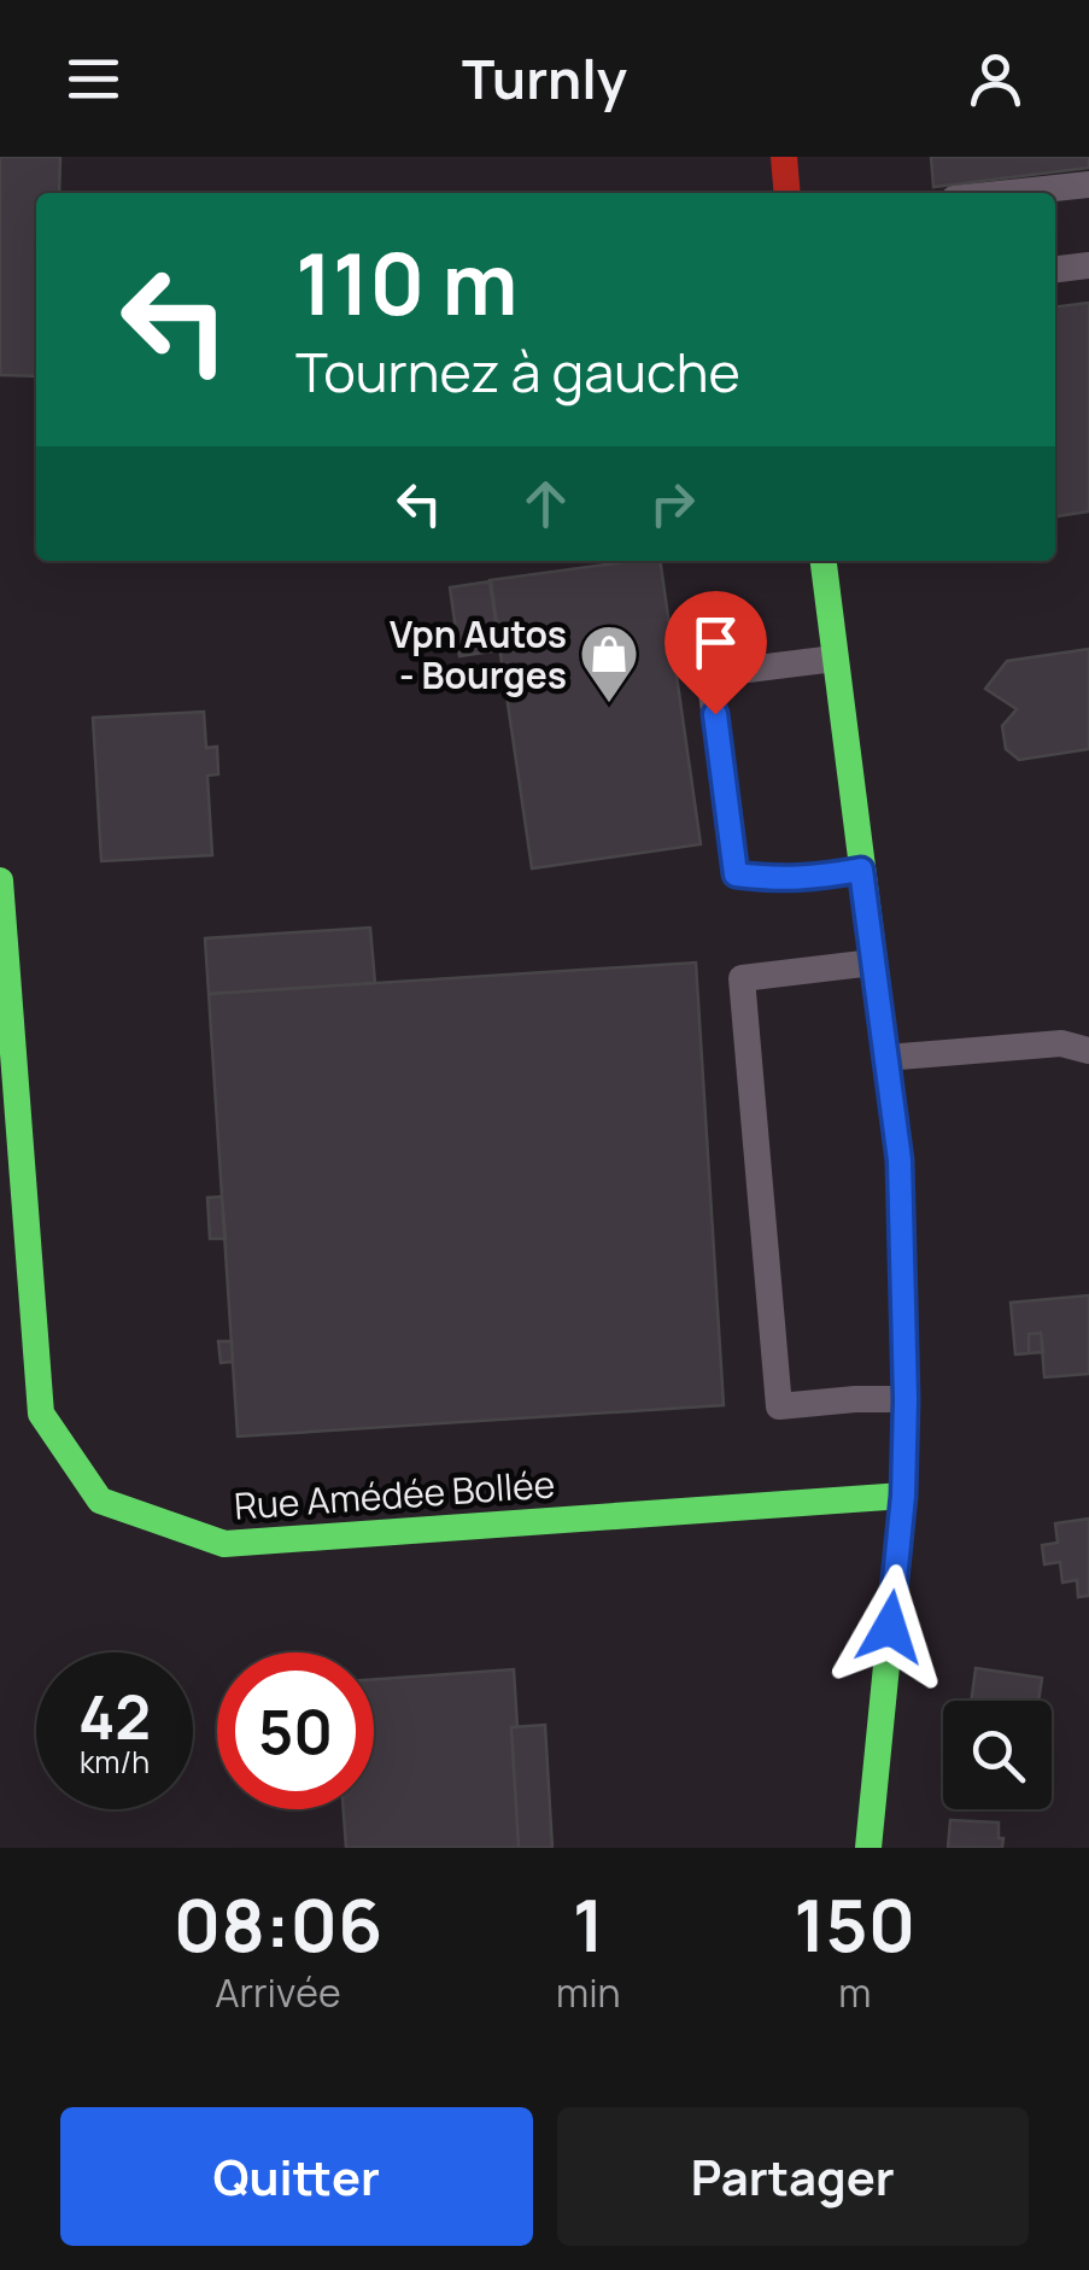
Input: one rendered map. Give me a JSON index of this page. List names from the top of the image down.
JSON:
{
  "streets": {
    "street": ["Rue Amédée Bollée"]
  },
  "places": {
    "shop": ["Vpn Autos - Bourges"]
  },
  "page": {
    "header": "Turnly",
    "turn": ["110 m", "Tournez à gauche"],
    "speed": "42 km/h",
    "limit": "50",
    "eta": [
      "08:06",
      "Arrivée",
      "1",
      "min",
      "150",
      "m"
    ],
    "buttons": ["Quitter", "Partager"]
  }
}
